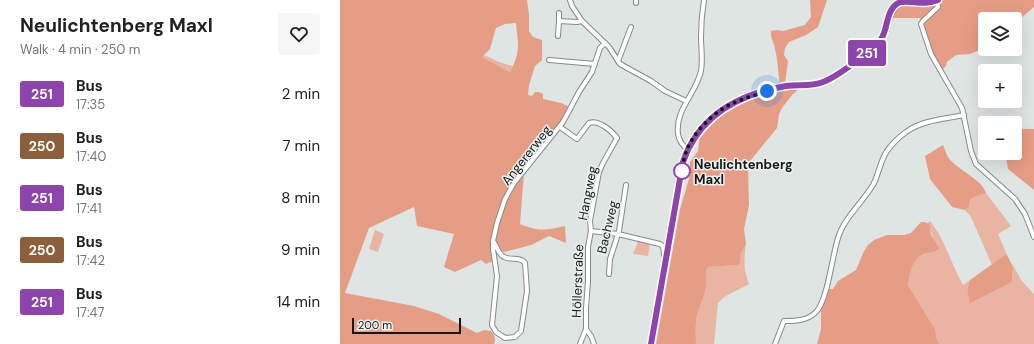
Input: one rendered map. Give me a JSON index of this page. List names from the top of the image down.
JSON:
{
  "streets": {
    "street": [
      "Angererweg",
      "Hangweg",
      "Bachweg",
      "Höllerstraße"
    ]
  },
  "crossings": [
    ["Angererweg", "Hangweg"],
    ["Hangweg", "Höllerstraße"],
    ["Bachweg", "Höllerstraße"]
  ],
  "places": ["Neulichtenberg Maxl"],
  "lines": ["bus line 251"],
  "scale_bar": "200 m",
  "page": {
    "heading": ["Neulichtenberg Maxl", "Walk · 4 min · 250 m"],
    "on_map": "251",
    "map_buttons": ["+", "−"],
    "list": [
      {
        "mark": "251",
        "name": "Bus",
        "note": "17:35",
        "value": "2 min"
      },
      {
        "mark": "250",
        "name": "Bus",
        "note": "17:40",
        "value": "7 min"
      },
      {
        "mark": "251",
        "name": "Bus",
        "note": "17:41",
        "value": "8 min"
      },
      {
        "mark": "250",
        "name": "Bus",
        "note": "17:42",
        "value": "9 min"
      },
      {
        "mark": "251",
        "name": "Bus",
        "note": "17:47",
        "value": "14 min"
      }
    ],
    "scale": "200 m"
  }
}
